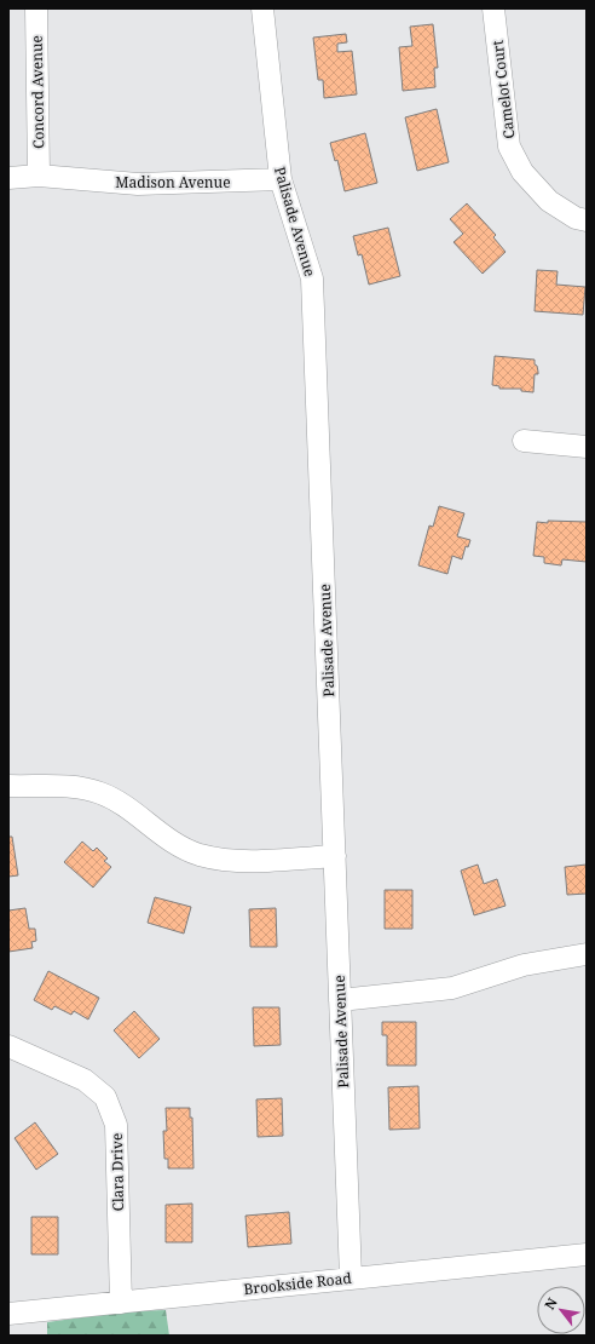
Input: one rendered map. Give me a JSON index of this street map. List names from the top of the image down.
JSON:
{
  "streets": {
    "street": [
      "Camelot Court",
      "Concord Avenue",
      "Madison Avenue",
      "Palisade Avenue",
      "Clara Drive",
      "Brookside Road"
    ]
  },
  "crossings": [
    ["Concord Avenue", "Madison Avenue"],
    ["Madison Avenue", "Palisade Avenue"],
    ["Palisade Avenue", "Brookside Road"],
    ["Clara Drive", "Brookside Road"]
  ],
  "north": "top left"
}
